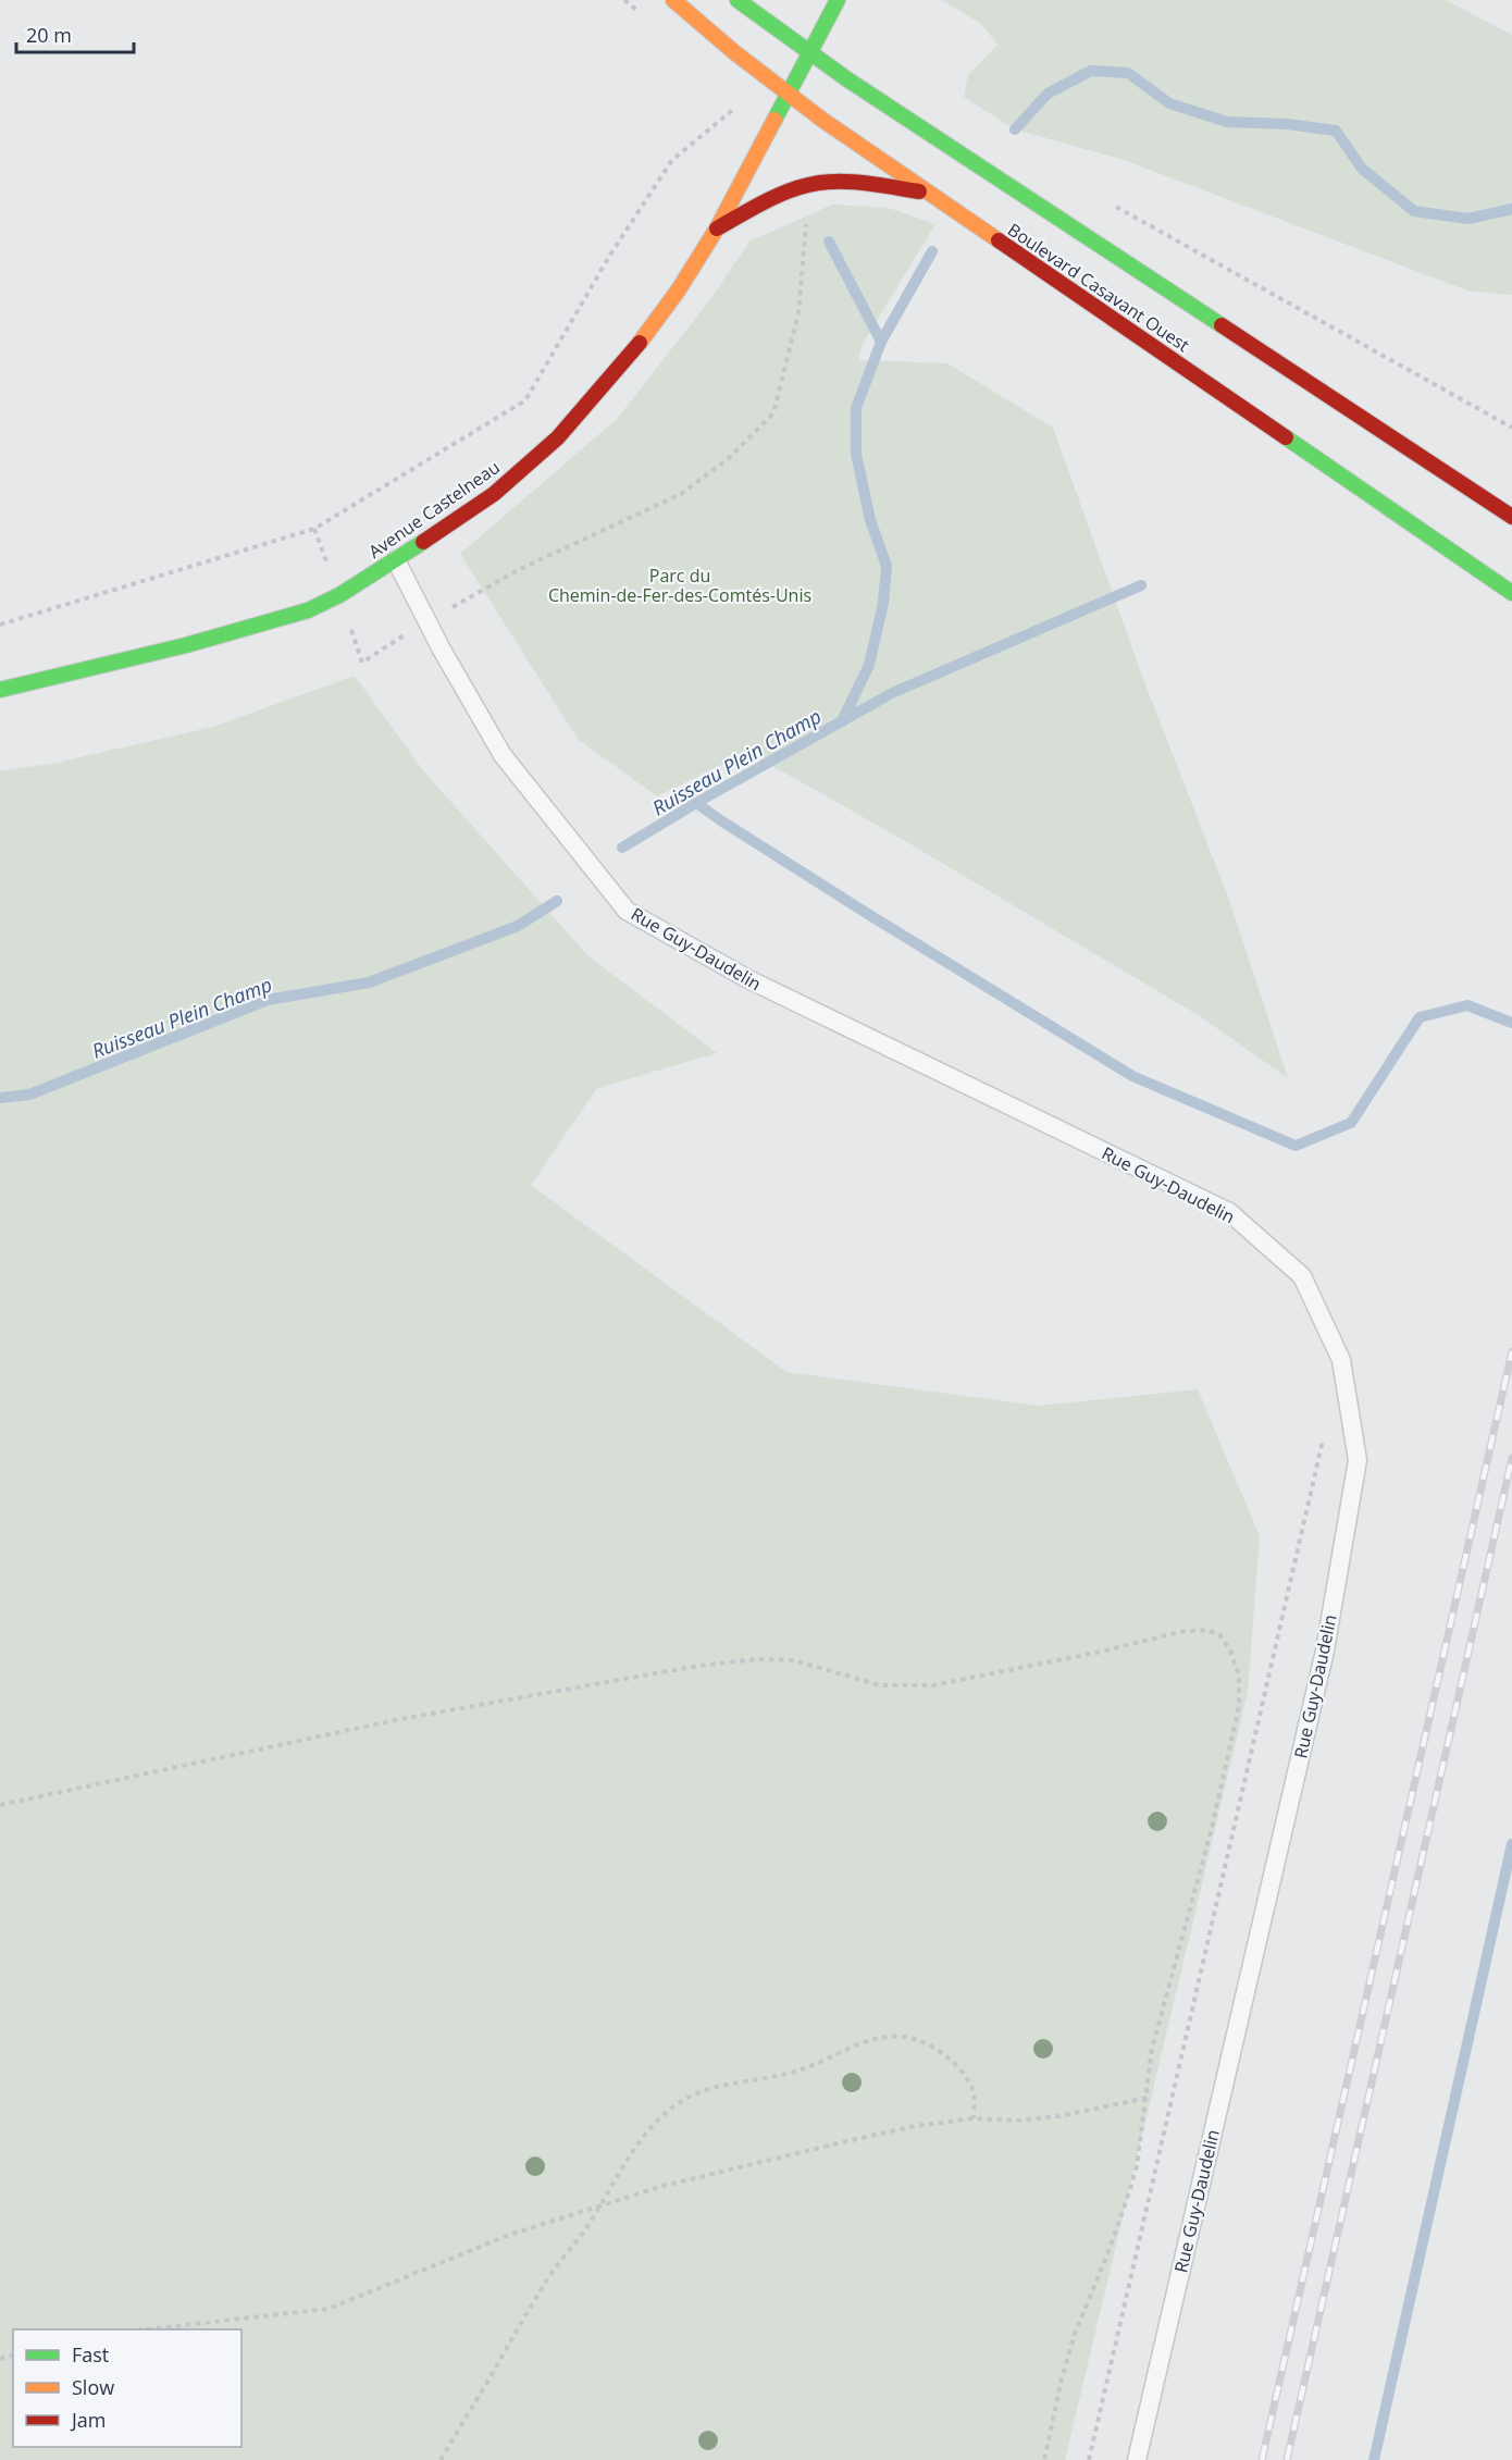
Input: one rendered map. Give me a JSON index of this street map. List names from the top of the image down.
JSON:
{
  "streets": {
    "main road": ["Boulevard Casavant Ouest", "Avenue Castelneau"],
    "lane": ["Rue Guy-Daudelin"]
  },
  "crossings": [
    ["Boulevard Casavant Ouest", "Avenue Castelneau"],
    ["Avenue Castelneau", "Rue Guy-Daudelin"]
  ],
  "water": ["Ruisseau Plein Champ"],
  "parks": ["Parc du Chemin-de-Fer-des-Comtés-Unis"],
  "legend": ["Fast", "Slow", "Jam"],
  "scale_bar": "20 m"
}
